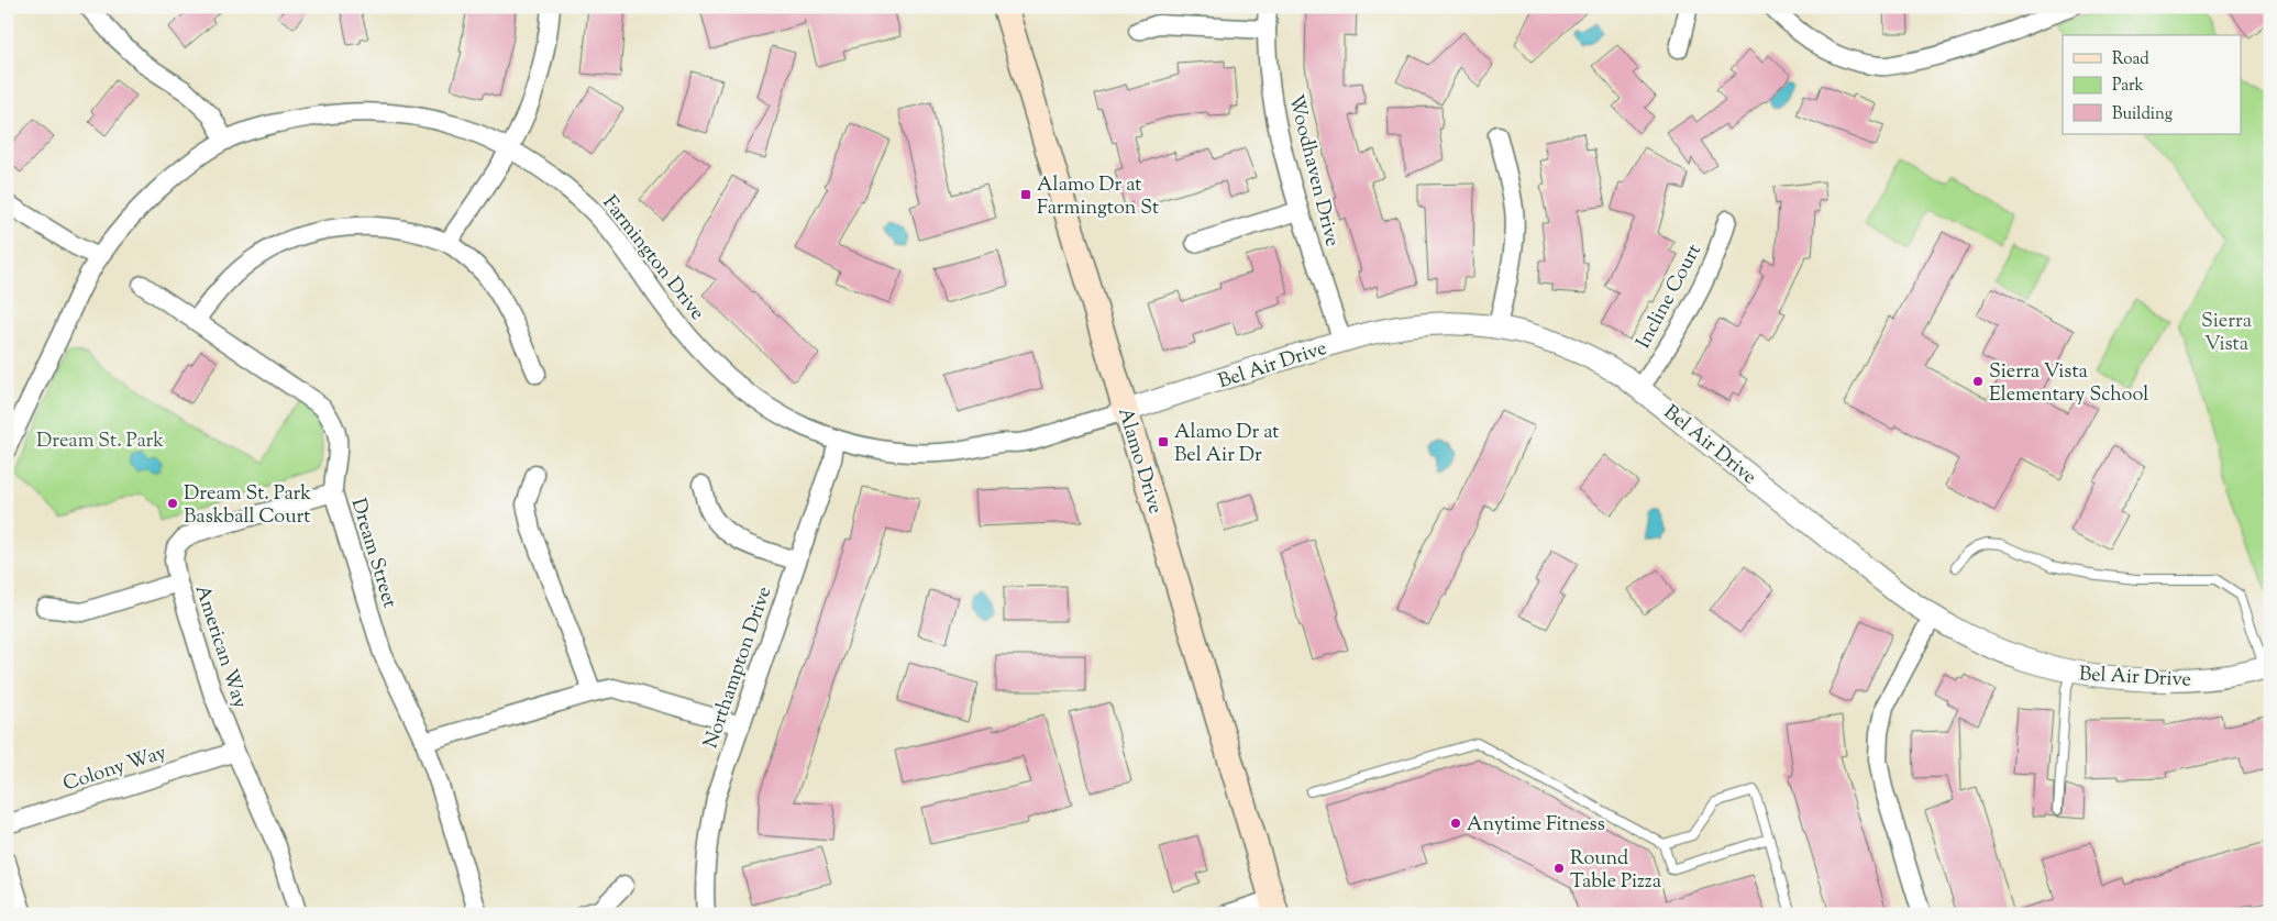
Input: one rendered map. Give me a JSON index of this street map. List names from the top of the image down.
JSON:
{
  "streets": {
    "main road": ["Alamo Drive"],
    "street": [
      "Woodhaven Drive",
      "Farmington Drive",
      "Incline Court",
      "Bel Air Drive",
      "Dream Street",
      "American Way",
      "Northampton Drive",
      "Colony Way"
    ]
  },
  "crossings": [
    ["Woodhaven Drive", "Bel Air Drive"],
    ["Farmington Drive", "Bel Air Drive"],
    ["Farmington Drive", "Alamo Drive"],
    ["Farmington Drive", "Northampton Drive"],
    ["Incline Court", "Bel Air Drive"],
    ["Bel Air Drive", "Alamo Drive"],
    ["Dream Street", "American Way"],
    ["American Way", "Colony Way"]
  ],
  "parks": ["Sierra Vista", "Dream St. Park"],
  "places": {
    "transit": ["Alamo Dr at Farmington St", "Alamo Dr at Bel Air Dr"],
    "other": [
      "Sierra Vista Elementary School",
      "Dream St. Park Baskball Court",
      "Anytime Fitness",
      "Round Table Pizza"
    ]
  },
  "legend": ["Road", "Park", "Building"]
}
